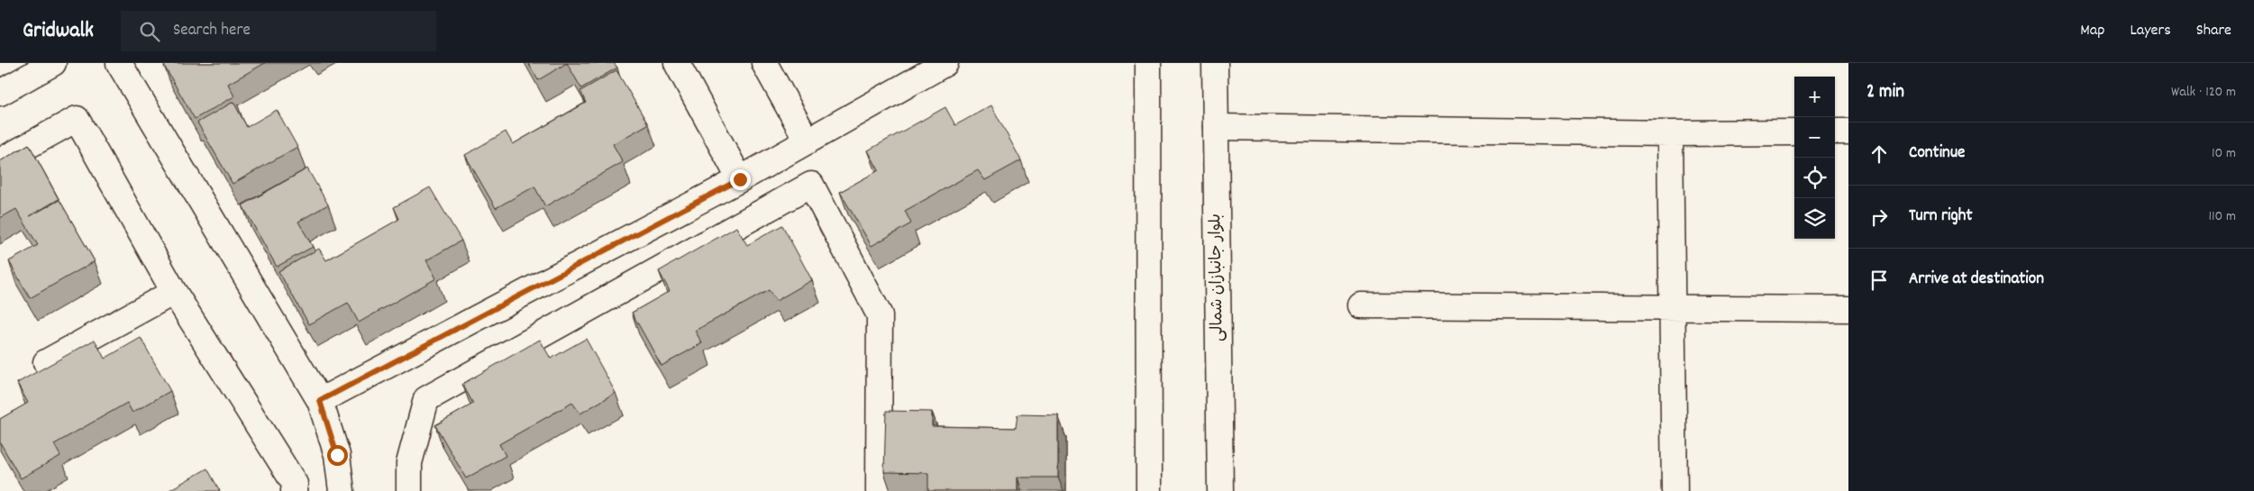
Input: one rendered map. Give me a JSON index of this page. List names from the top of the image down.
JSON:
{
  "streets": {
    "street": ["بلوار جانبازان شمالی"]
  },
  "page": {
    "header": "Gridwalk",
    "search": "Search here",
    "nav": ["Map", "Layers", "Share"],
    "heading": ["2 min", "Walk · 120 m"],
    "map_buttons": ["+", "−"],
    "list": [
      ["Continue", "10 m"],
      ["Turn right", "110 m"],
      "Arrive at destination"
    ]
  }
}
